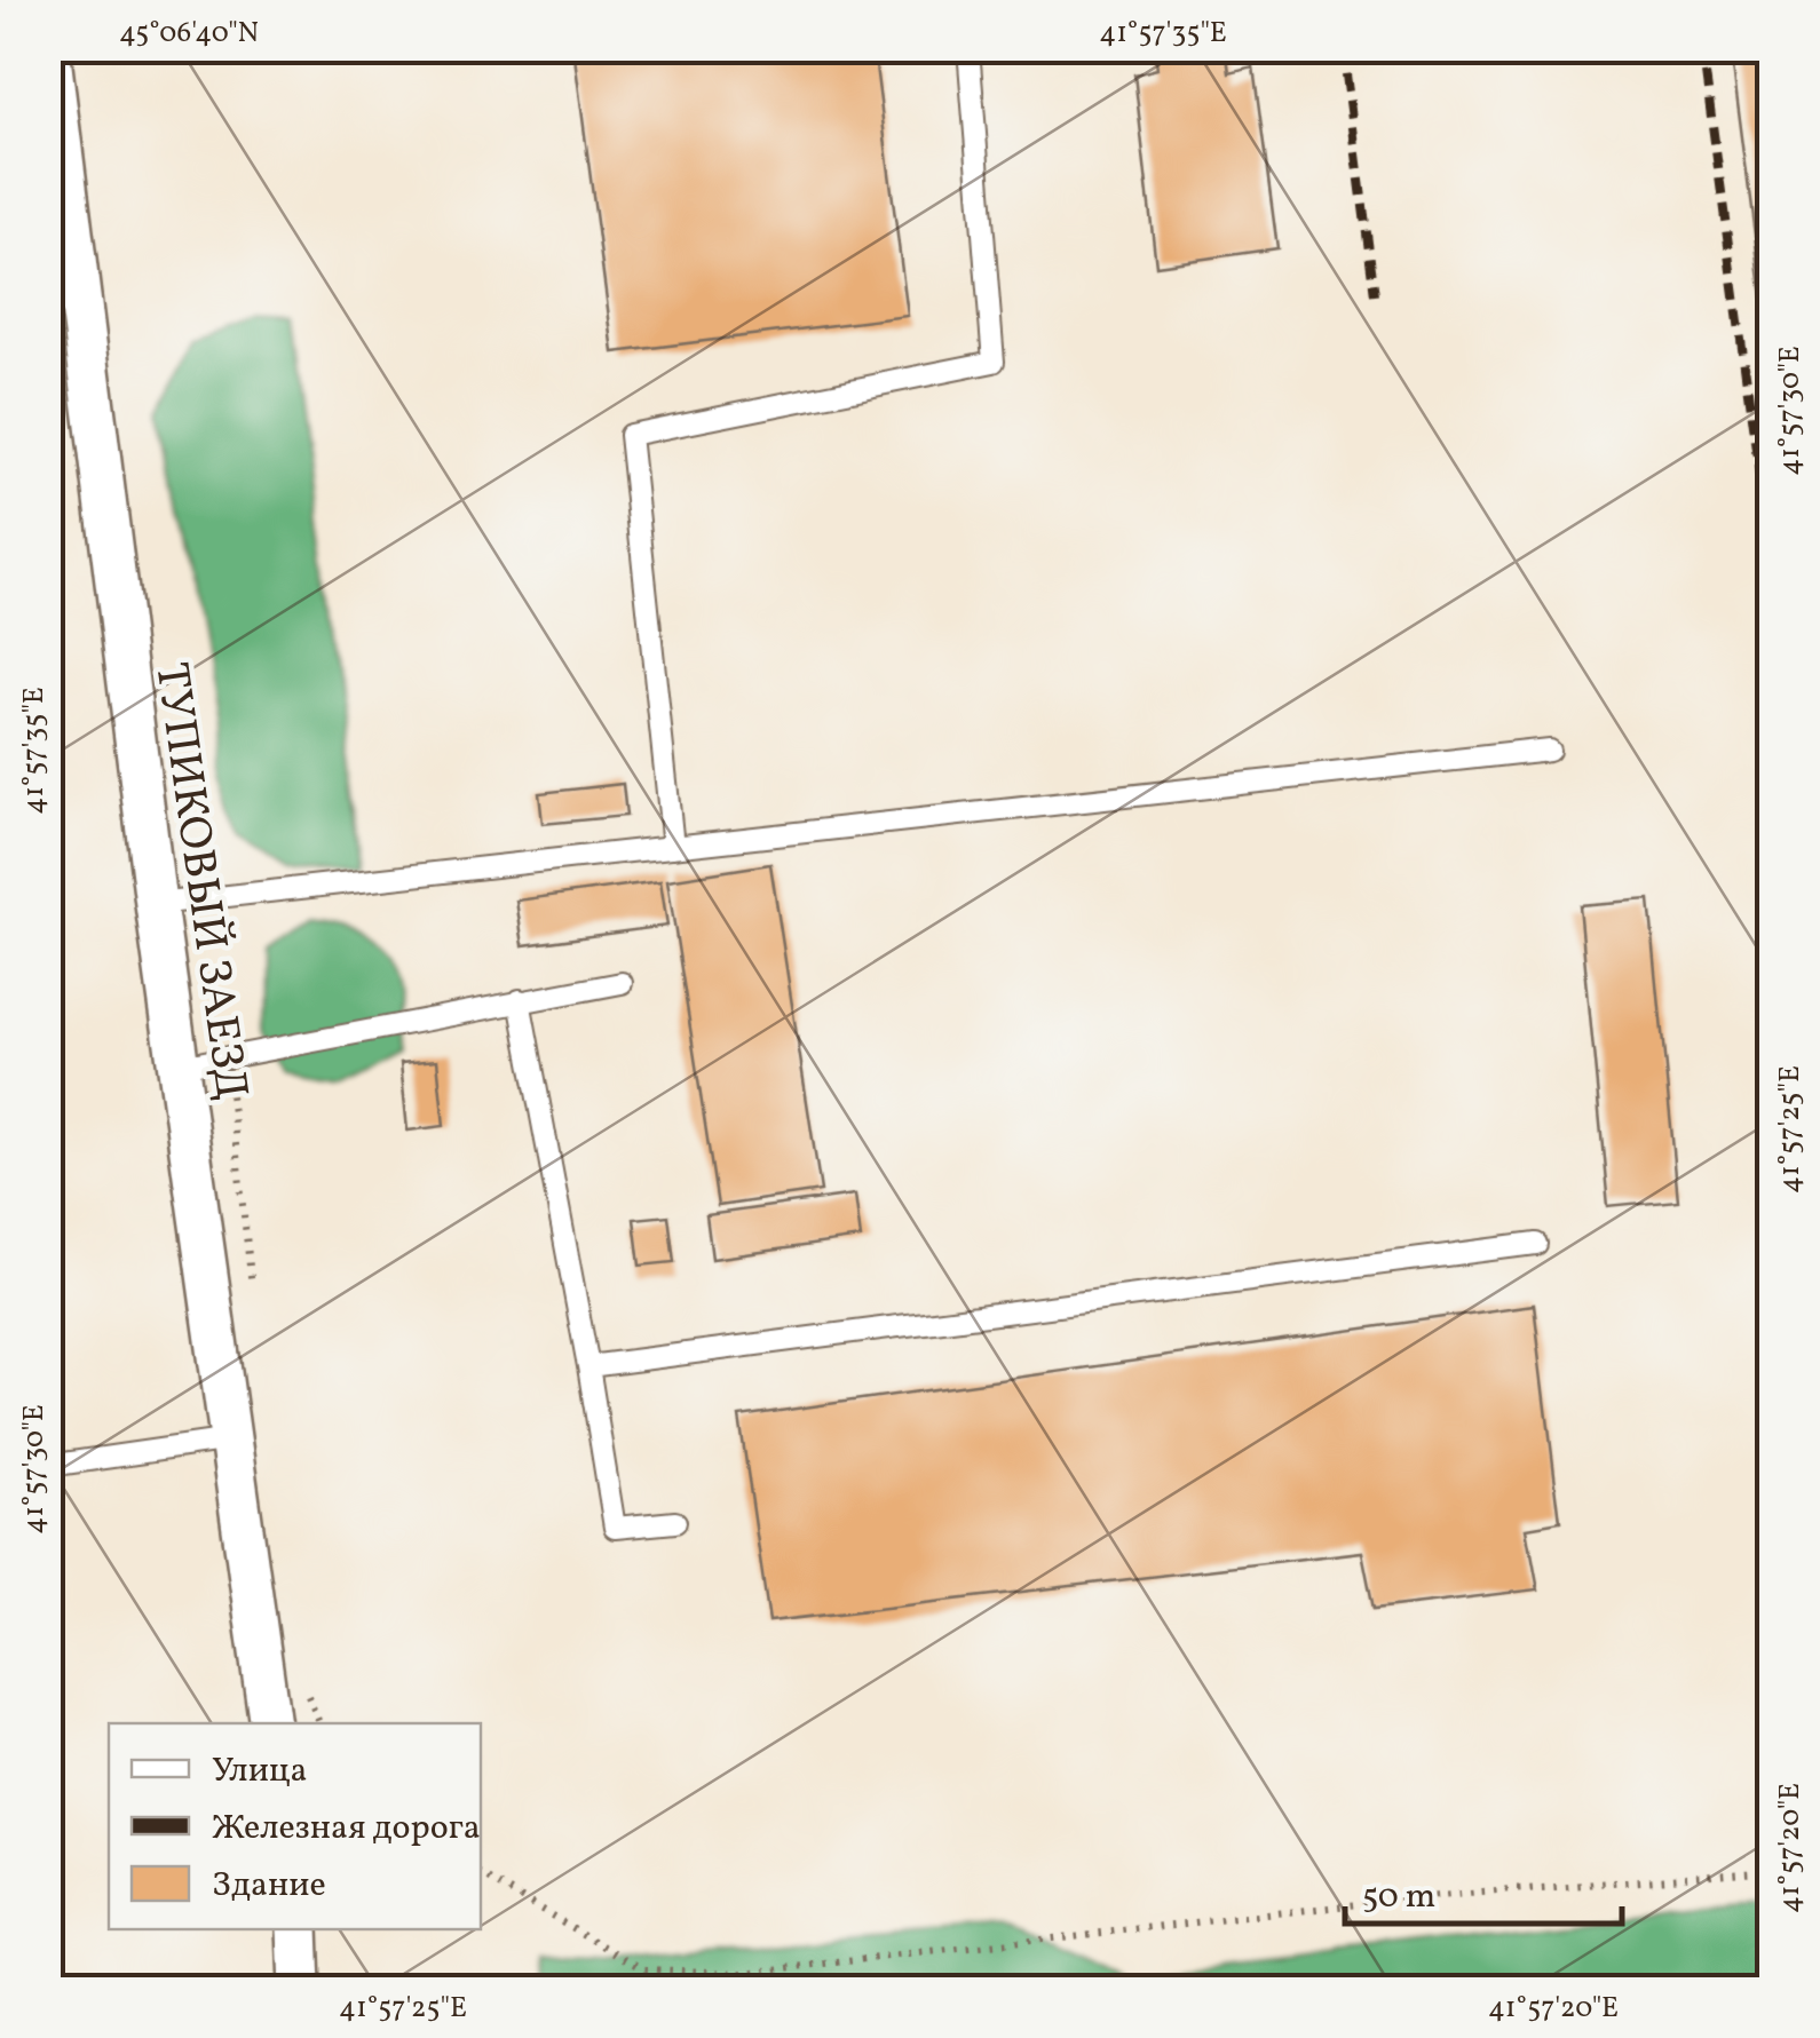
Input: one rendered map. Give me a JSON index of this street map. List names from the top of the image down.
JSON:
{
  "streets": {
    "street": ["ТУПИКОВЫЙ ЗАЕЗД"]
  },
  "legend": ["Улица", "Железная дорога", "Здание"],
  "scale_bar": "50 m",
  "coordinates": [
    "45°06'40\"N",
    "41°57'35\"E",
    "41°57'30\"E",
    "41°57'25\"E",
    "41°57'20\"E"
  ]
}
